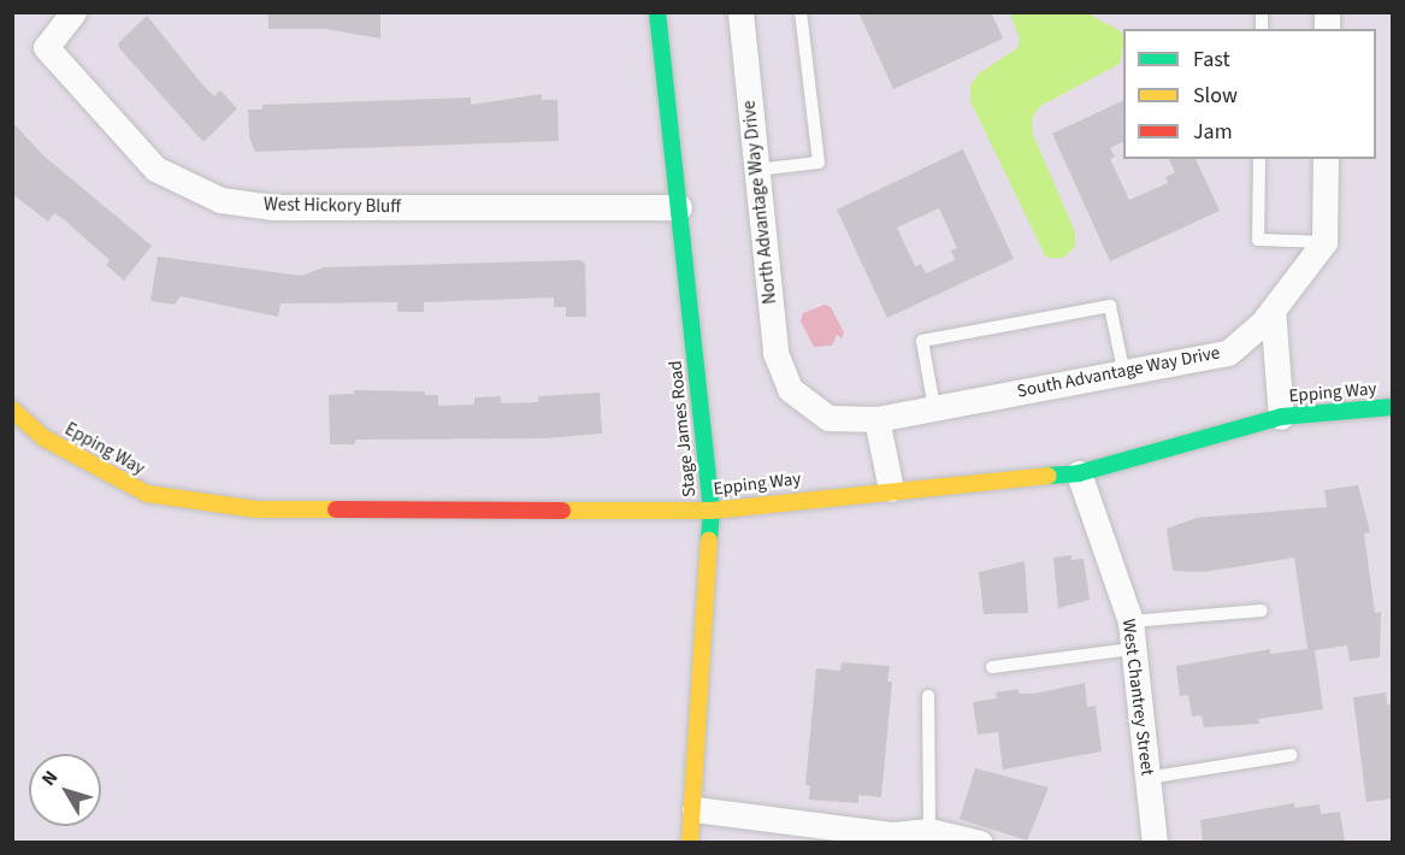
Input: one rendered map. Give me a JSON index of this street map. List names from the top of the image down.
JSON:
{
  "streets": {
    "street": [
      "North Advantage Way Drive",
      "West Hickory Bluff",
      "South Advantage Way Drive",
      "Epping Way",
      "Stage James Road",
      "West Chantrey Street"
    ]
  },
  "crossings": [
    ["North Advantage Way Drive", "South Advantage Way Drive"],
    ["West Hickory Bluff", "Stage James Road"],
    ["Epping Way", "Stage James Road"],
    ["Epping Way", "West Chantrey Street"]
  ],
  "legend": ["Fast", "Slow", "Jam"],
  "north": "top left"
}
